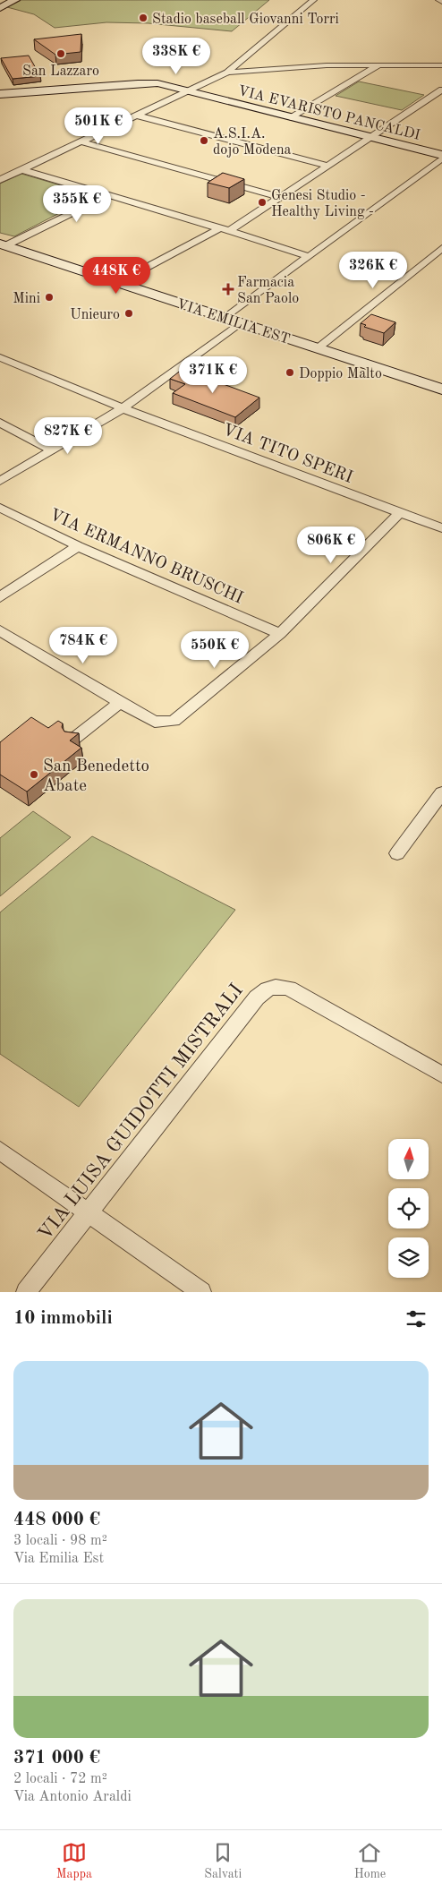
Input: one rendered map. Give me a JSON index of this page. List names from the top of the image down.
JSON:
{
  "streets": {
    "street": [
      "VIA EVARISTO PANCALDI",
      "VIA EMILIA EST",
      "VIA TITO SPERI",
      "VIA ERMANNO BRUSCHI",
      "VIA LUISA GUIDOTTI MISTRALI"
    ]
  },
  "places": {
    "other": [
      "Stadio baseball Giovanni Torri",
      "San Lazzaro",
      "A.S.I.A. dojo Modena",
      "Genesi Studio - Healthy Living -",
      "Mini",
      "Unieuro",
      "Doppio Malto",
      "San Benedetto Abate"
    ],
    "health": ["Farmacia San Paolo"]
  },
  "north": "top",
  "page": {
    "price": [
      "338K €",
      "501K €",
      "355K €",
      "326K €",
      "448K €",
      "371K €",
      "827K €",
      "806K €",
      "784K €",
      "550K €"
    ],
    "heading": "10 immobili",
    "list": [
      {
        "name": "448 000 €",
        "note": "3 locali · 98 m² · Via Emilia Est"
      },
      {
        "name": "371 000 €",
        "note": "2 locali · 72 m² · Via Antonio Araldi"
      }
    ],
    "tabs": ["Mappa", "Salvati", "Home"]
  }
}
